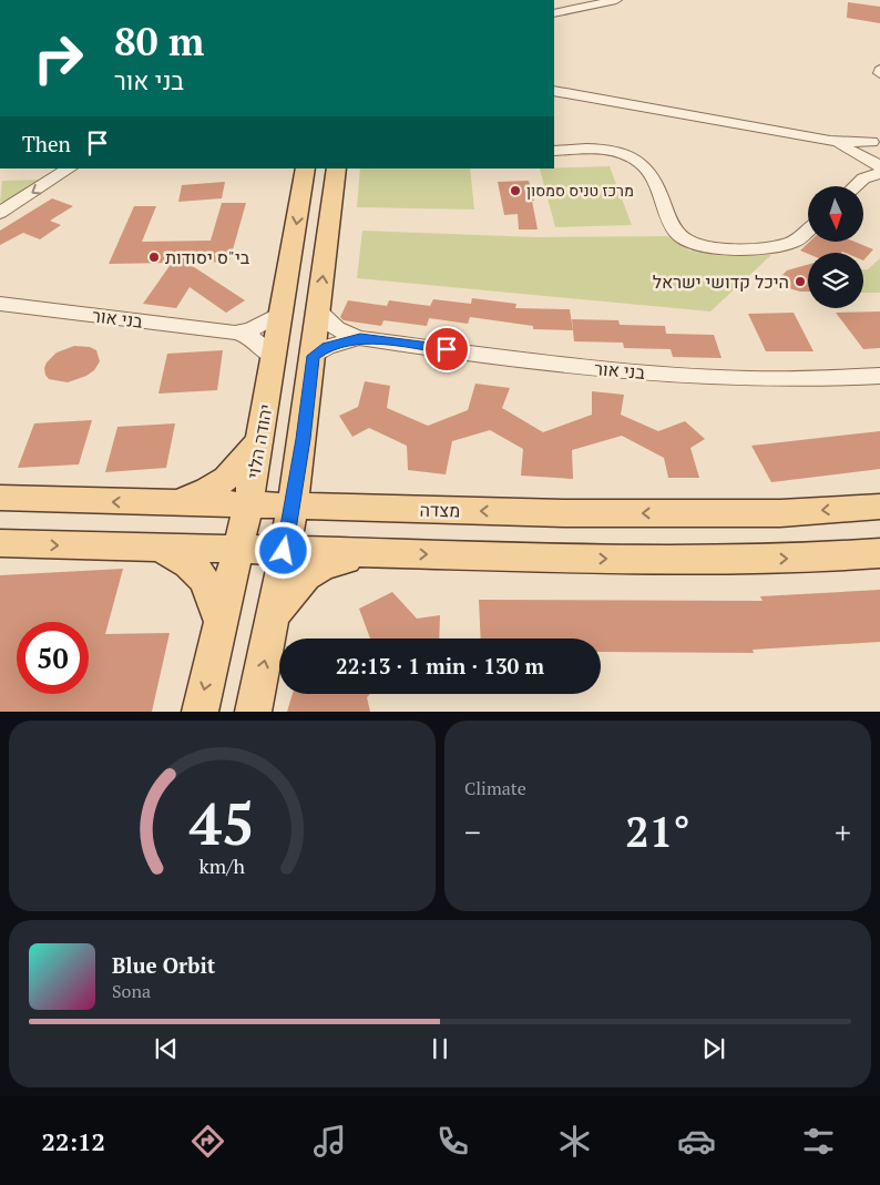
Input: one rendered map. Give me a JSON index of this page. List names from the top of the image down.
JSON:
{
  "streets": {
    "main road": ["יהודה הלוי", "מצדה"],
    "street": ["בני אור"]
  },
  "crossings": [
    ["בני אור", "יהודה הלוי"],
    ["יהודה הלוי", "מצדה"]
  ],
  "places": ["מרכז טניס סמסון", "בי\"ס יסודות", "היכל קדושי ישראל"],
  "north": "bottom",
  "page": {
    "turn": ["80 m", "בני אור"],
    "then": "Then",
    "limit": "50",
    "trip": "22:13 · 1 min · 130 m",
    "tile": "Climate",
    "heat": ["−", "21°", "+"],
    "song": ["Blue Orbit", "Sona"],
    "tabs": "22:12",
    "gauge": ["45", "km/h"]
  }
}
